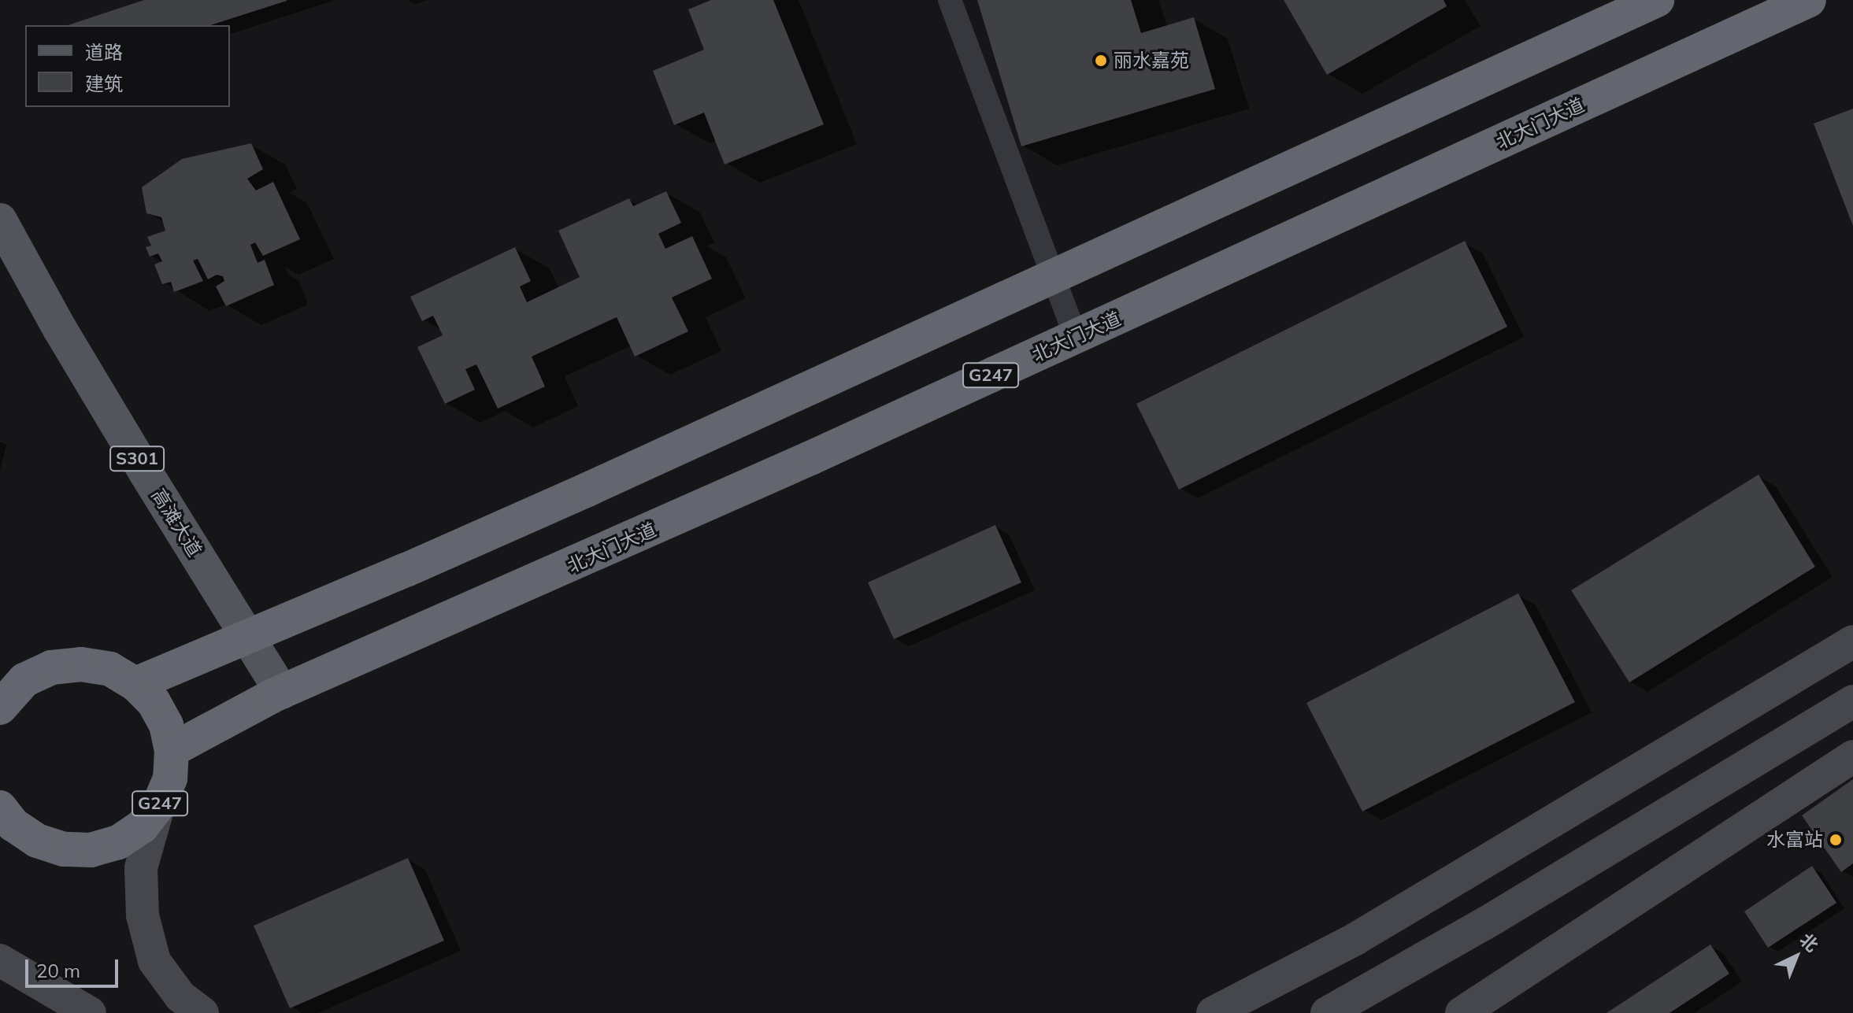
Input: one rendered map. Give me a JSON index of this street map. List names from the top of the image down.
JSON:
{
  "streets": {
    "highway": ["北大门大道", "G247"],
    "main road": ["S301", "高滩大道"]
  },
  "crossings": [
    ["北大门大道", "G247"],
    ["北大门大道", "高滩大道"]
  ],
  "places": ["丽水嘉苑", "水富站"],
  "legend": ["道路", "建筑"],
  "scale_bar": "20 m",
  "north": "top right"
}
